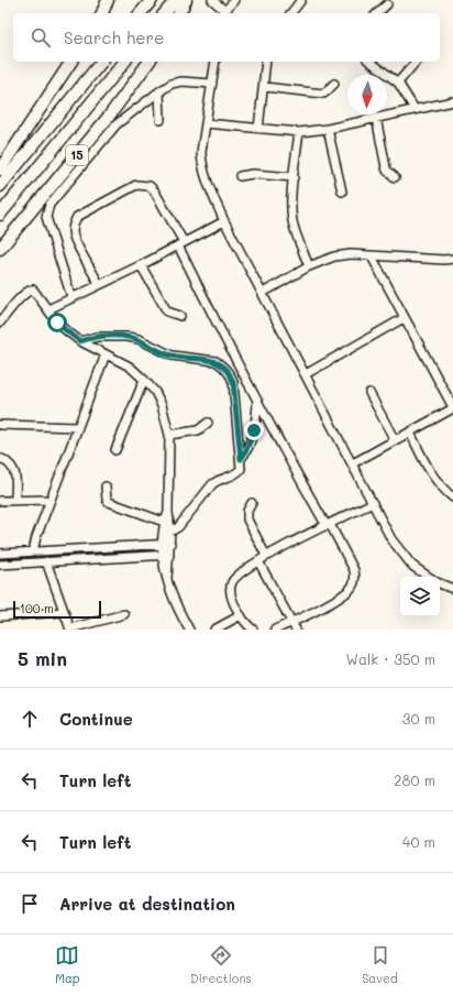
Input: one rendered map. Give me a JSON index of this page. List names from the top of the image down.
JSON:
{
  "streets": {
    "highway": ["15"]
  },
  "scale_bar": "100 m",
  "north": "bottom",
  "page": {
    "search": "Search here",
    "scale": "100 m",
    "heading": ["5 min", "Walk · 350 m"],
    "list": [
      ["Continue", "30 m"],
      ["Turn left", "280 m"],
      ["Turn left", "40 m"],
      "Arrive at destination"
    ],
    "nav": ["Map", "Directions", "Saved"]
  }
}
